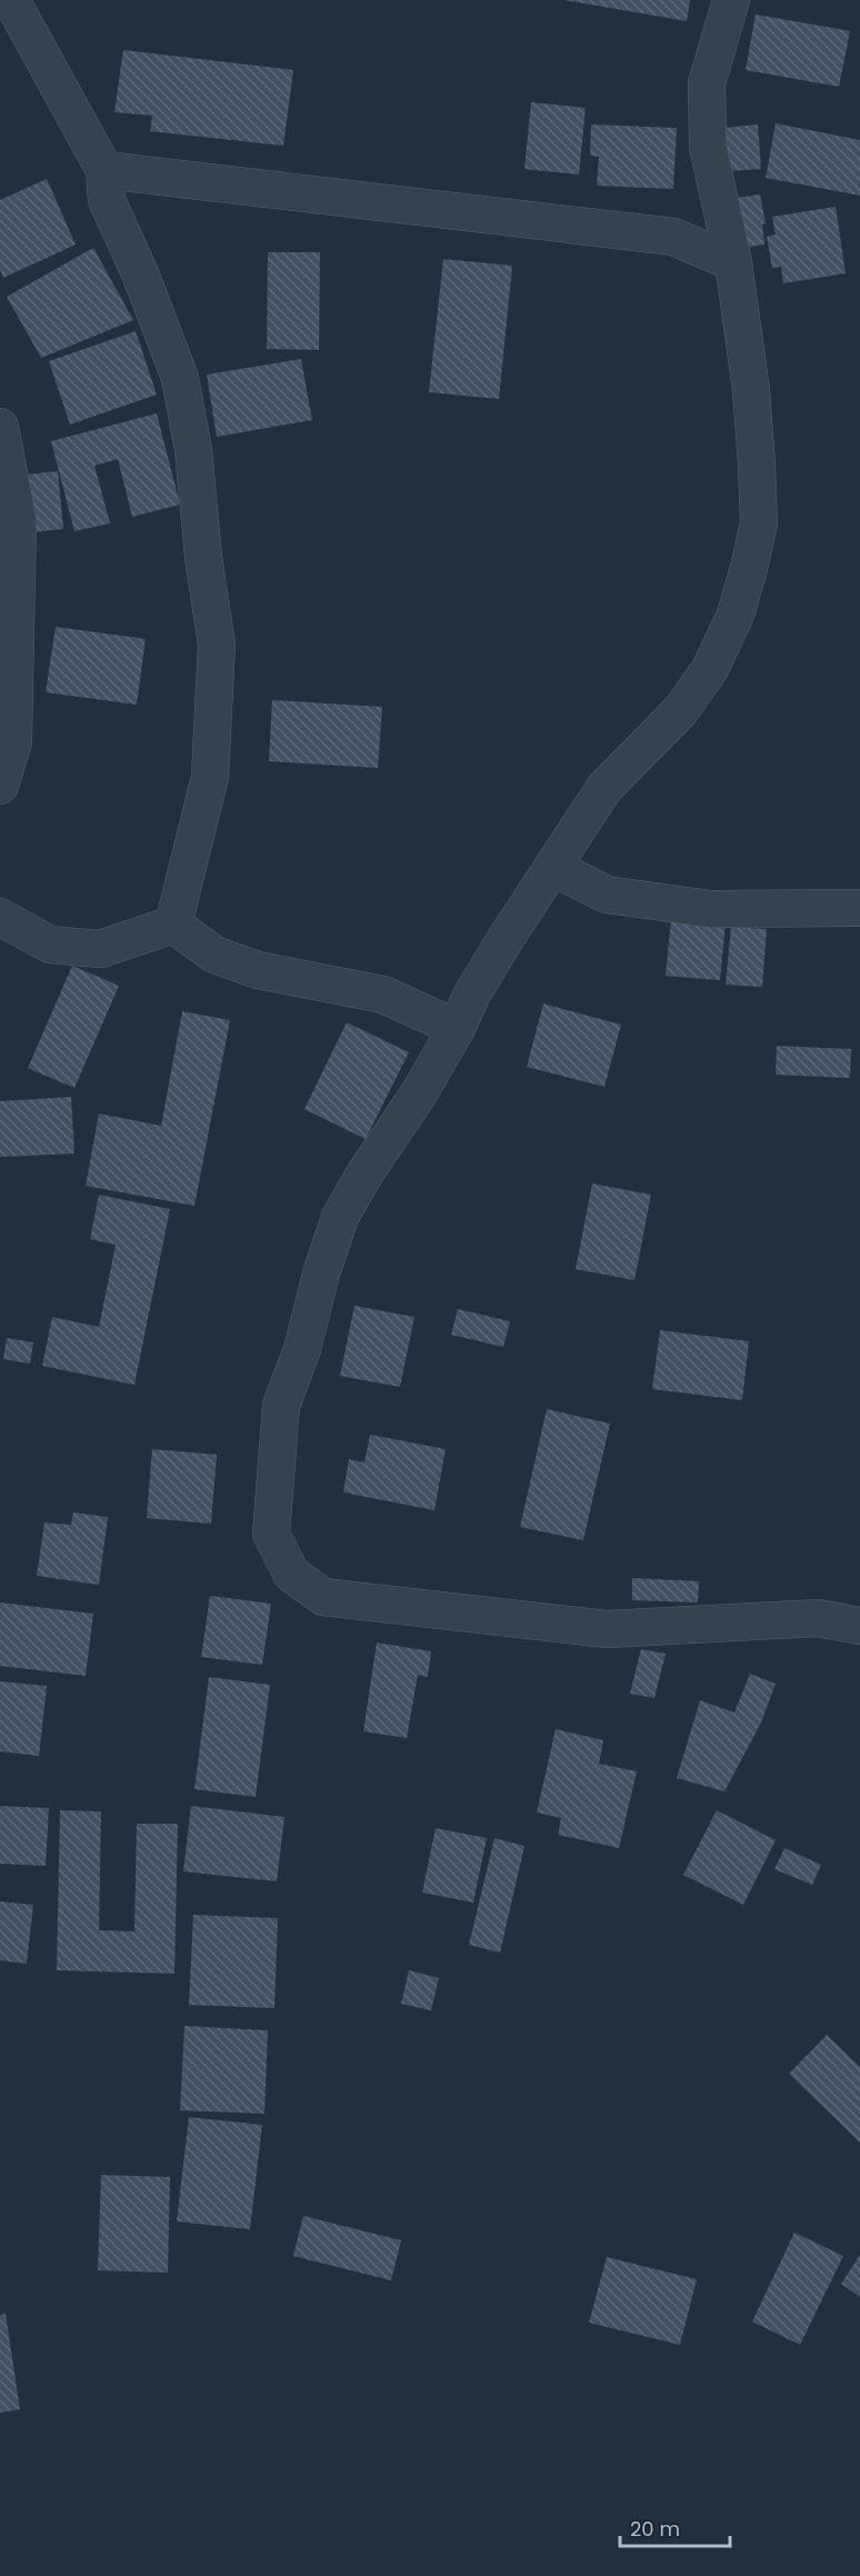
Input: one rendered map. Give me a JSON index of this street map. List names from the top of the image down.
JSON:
{
  "scale_bar": "20 m"
}
